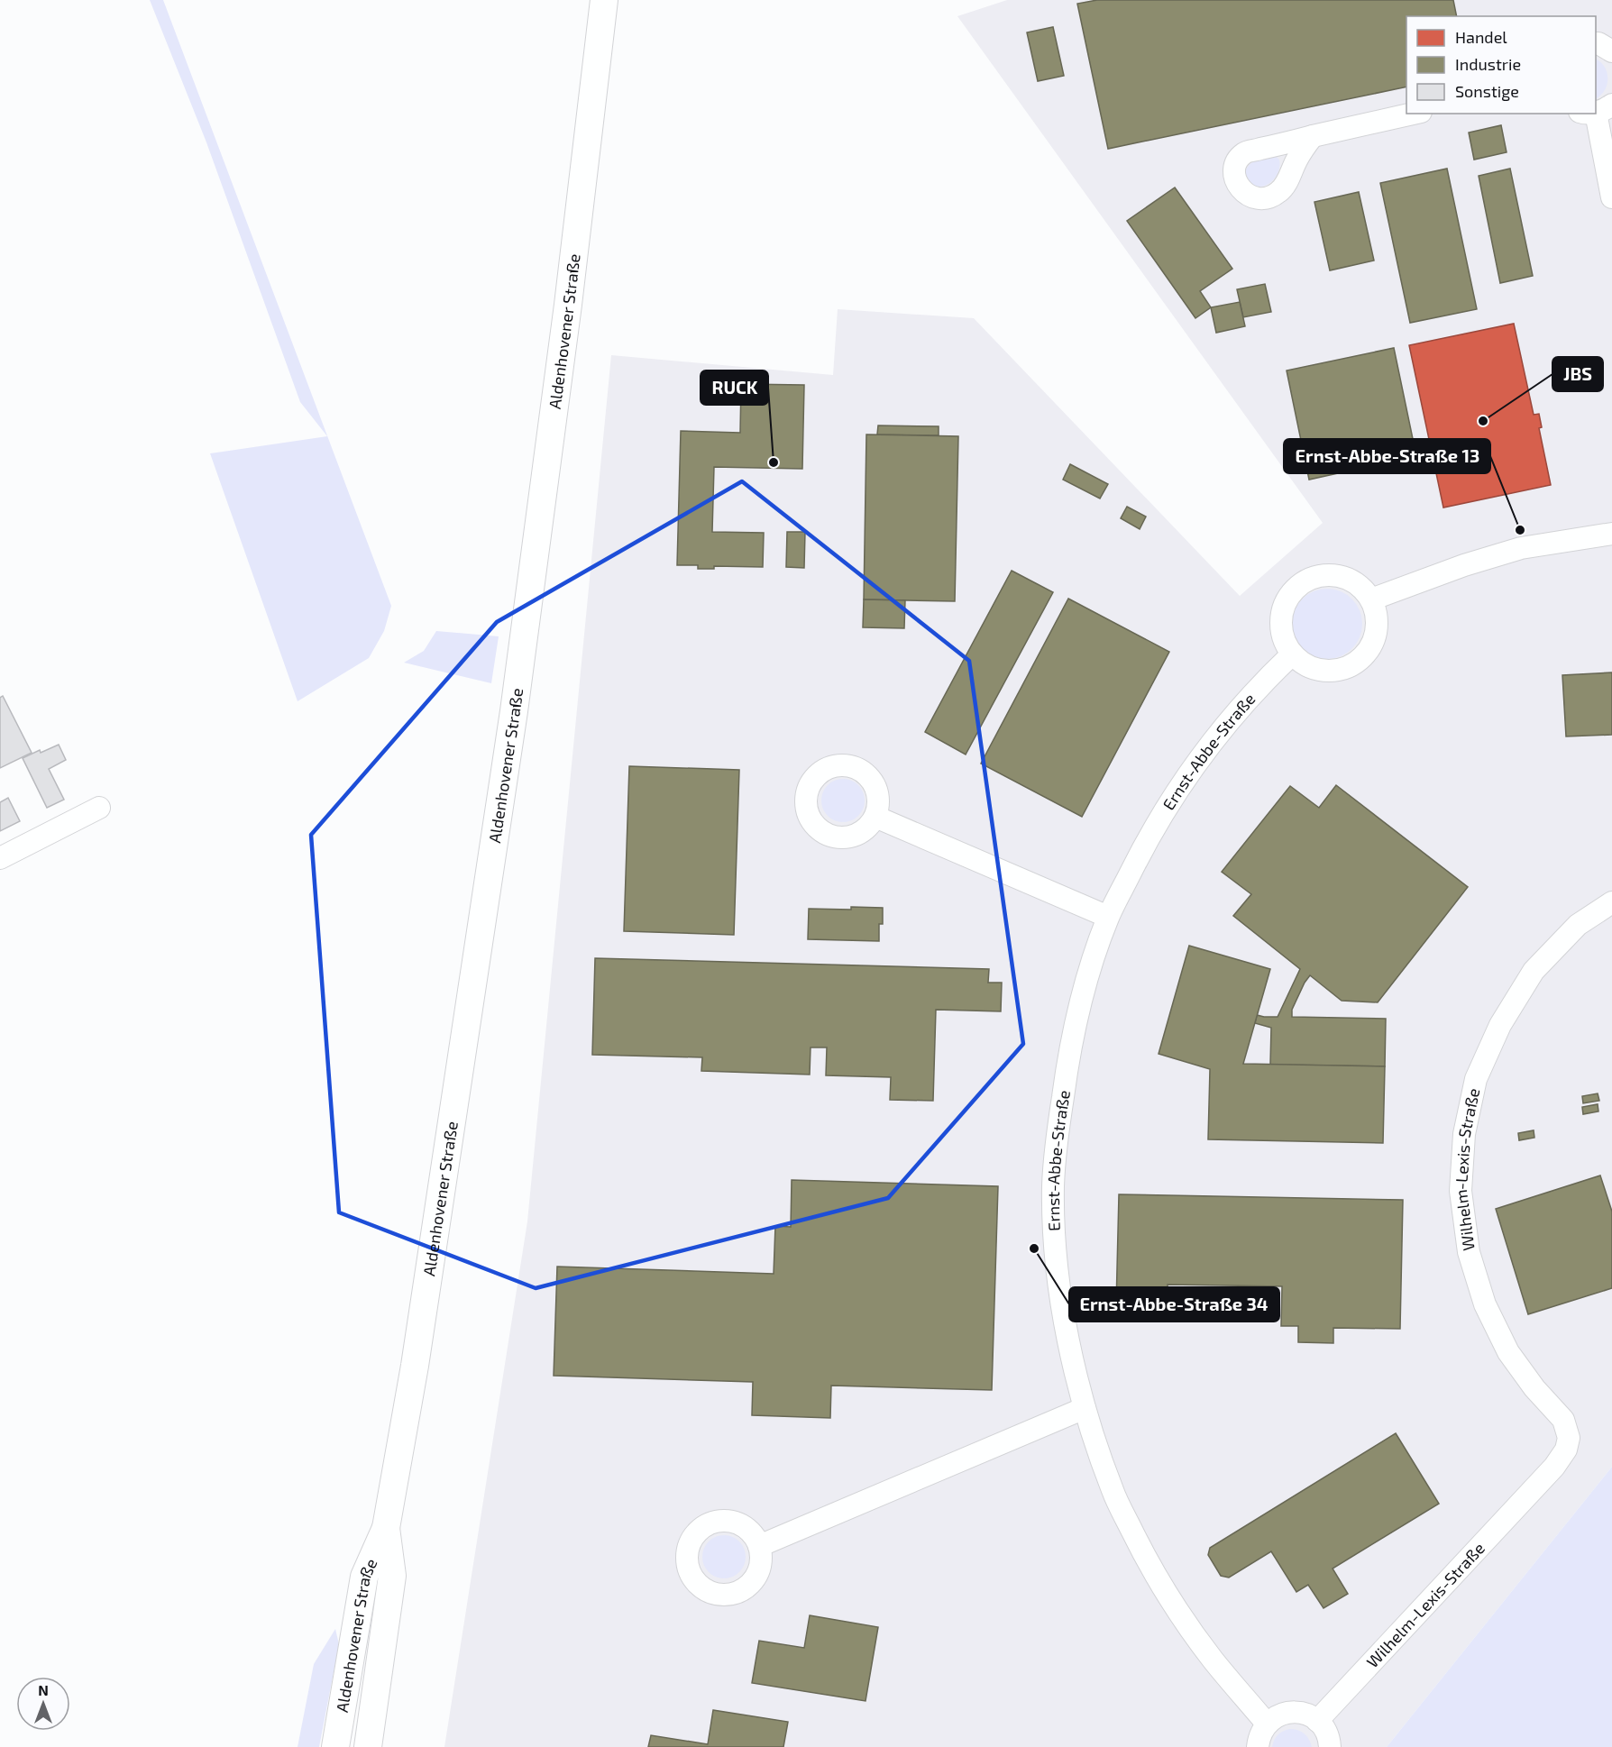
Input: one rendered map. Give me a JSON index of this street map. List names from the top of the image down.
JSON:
{
  "streets": {
    "main road": ["Aldenhovener Straße"],
    "street": ["Ernst-Abbe-Straße", "Wilhelm-Lexis-Straße"]
  },
  "places": [
    "JBS",
    "RUCK",
    "Ernst-Abbe-Straße 13",
    "Ernst-Abbe-Straße 34"
  ],
  "legend": ["Handel", "Industrie", "Sonstige"],
  "north": "top"
}
